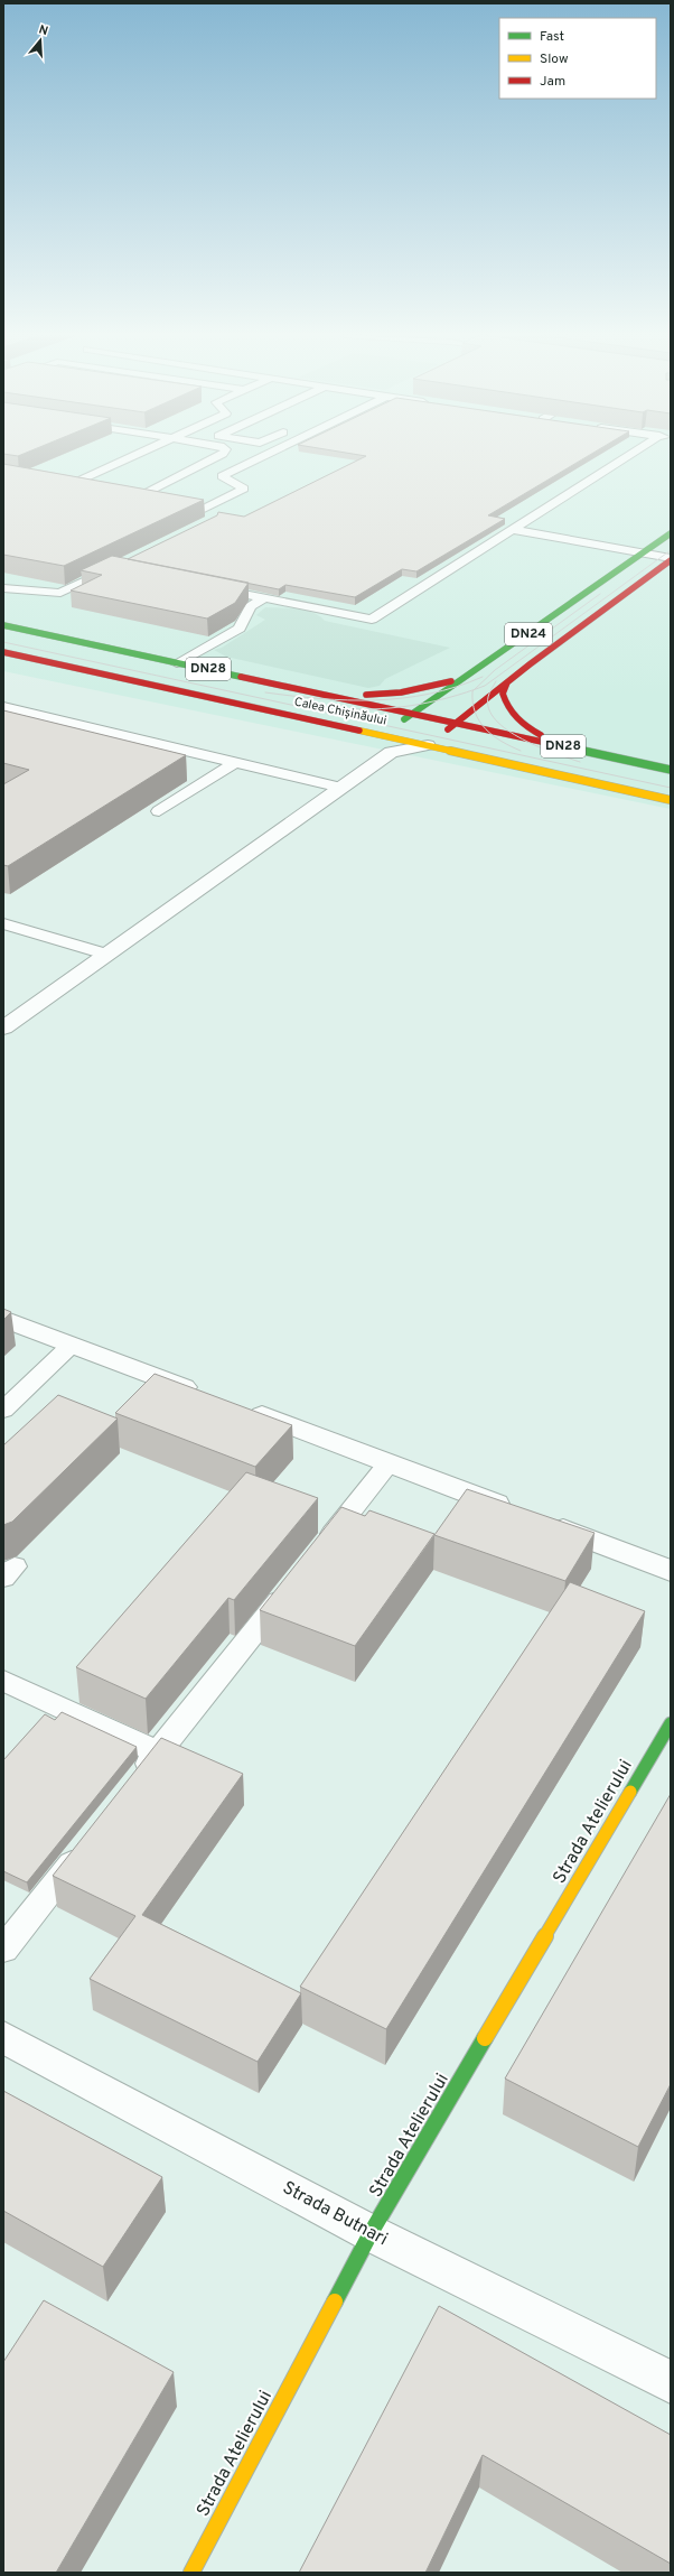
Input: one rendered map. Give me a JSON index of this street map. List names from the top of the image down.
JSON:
{
  "streets": {
    "main road": [
      "DN24",
      "DN28",
      "Calea Chișinăului",
      "Strada Atelierului"
    ],
    "street": ["Strada Butnari"]
  },
  "crossings": [
    ["DN24", "Calea Chișinăului"],
    ["Strada Atelierului", "Strada Butnari"]
  ],
  "legend": ["Fast", "Slow", "Jam"],
  "north": "top"
}
